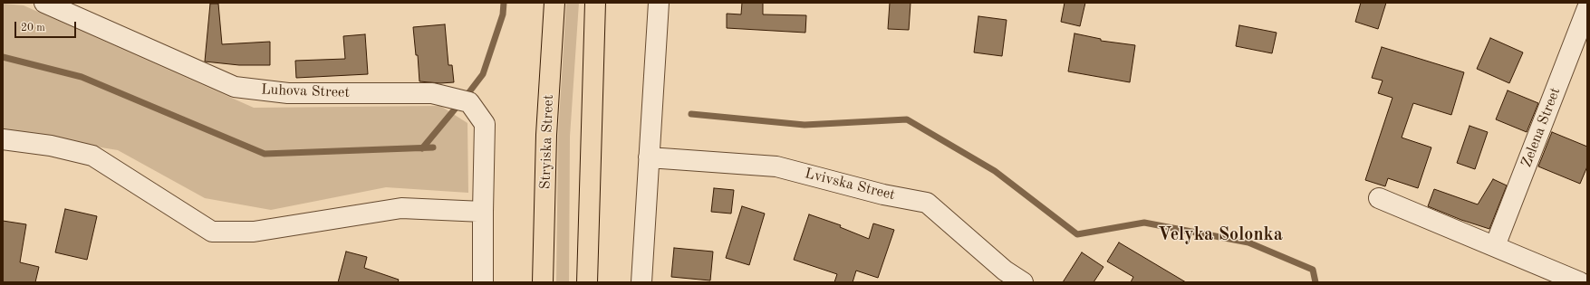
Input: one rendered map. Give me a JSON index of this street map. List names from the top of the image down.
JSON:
{
  "streets": {
    "highway": ["Stryiska Street"],
    "street": ["Luhova Street", "Zelena Street", "Lvivska Street"]
  },
  "districts": ["Velyka Solonka"],
  "scale_bar": "20 m"
}
